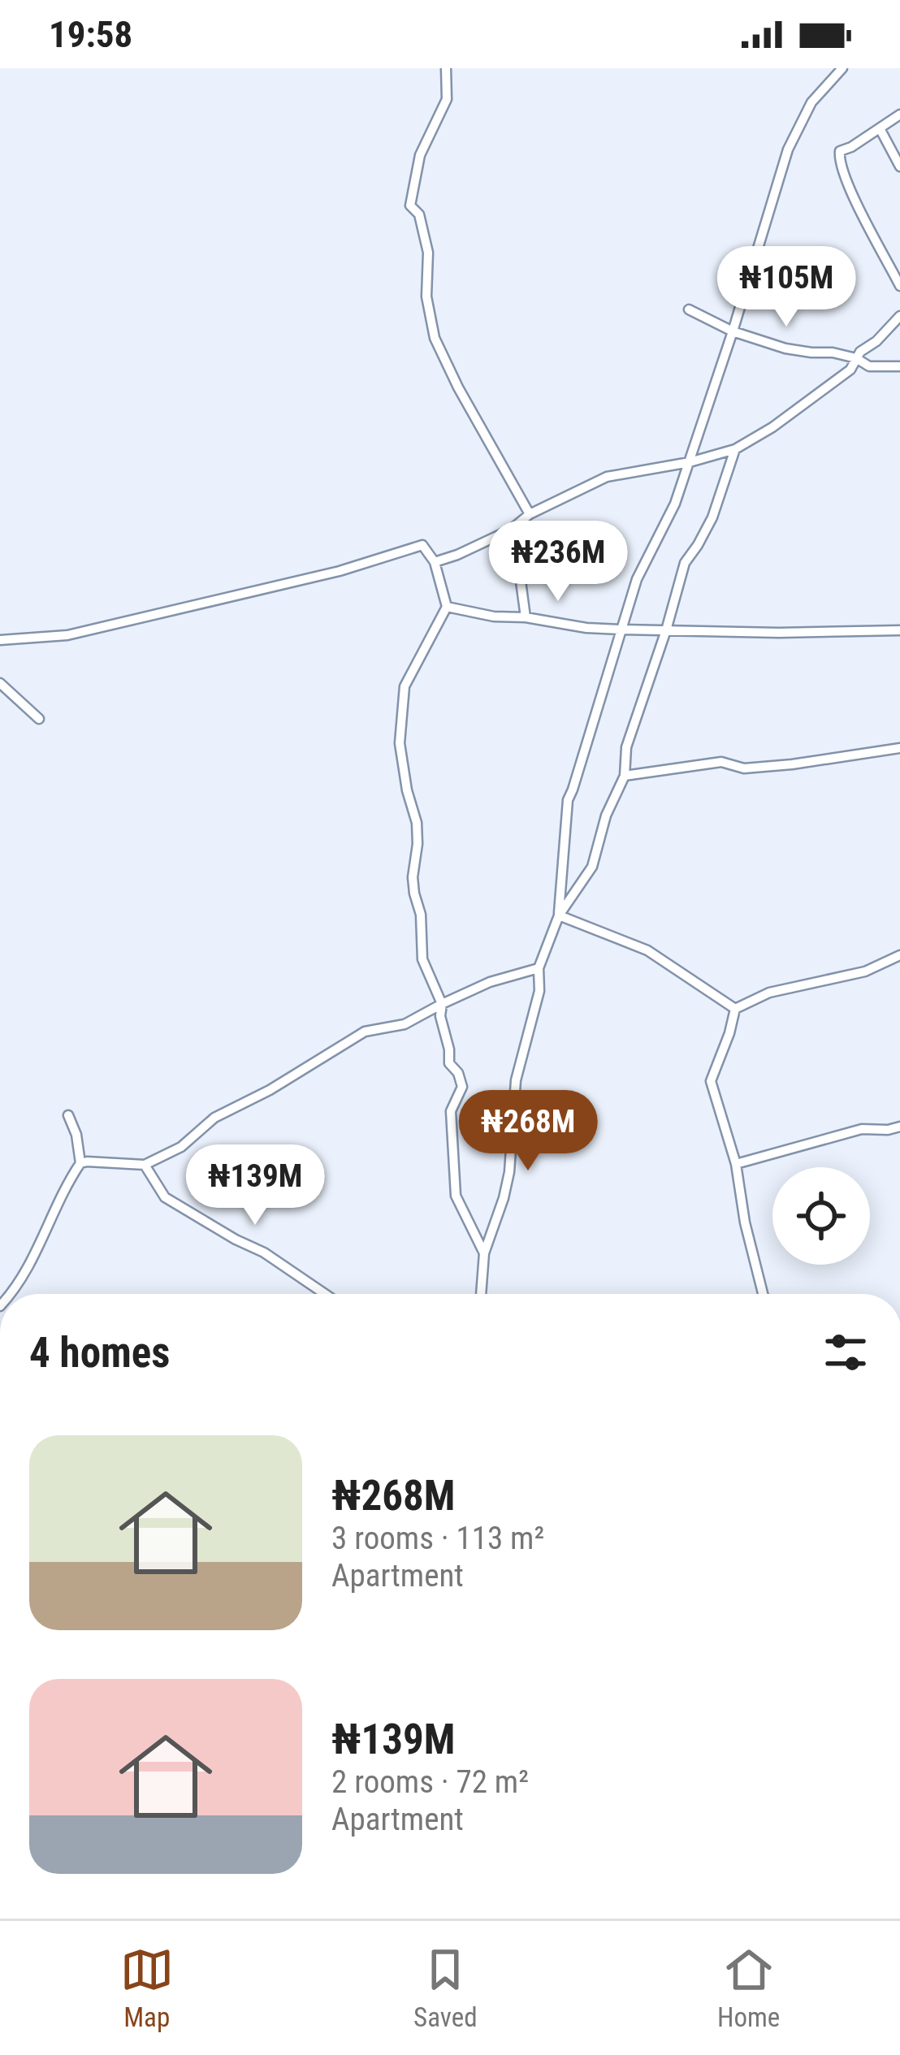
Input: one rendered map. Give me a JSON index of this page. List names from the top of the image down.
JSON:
{
  "page": {
    "status": "19:58",
    "price": [
      "₦105M",
      "₦236M",
      "₦268M",
      "₦139M"
    ],
    "heading": "4 homes",
    "list": [
      {
        "name": "₦268M",
        "note": "3 rooms · 113 m² · Apartment"
      },
      {
        "name": "₦139M",
        "note": "2 rooms · 72 m² · Apartment"
      }
    ],
    "tabs": ["Map", "Saved", "Home"]
  }
}
